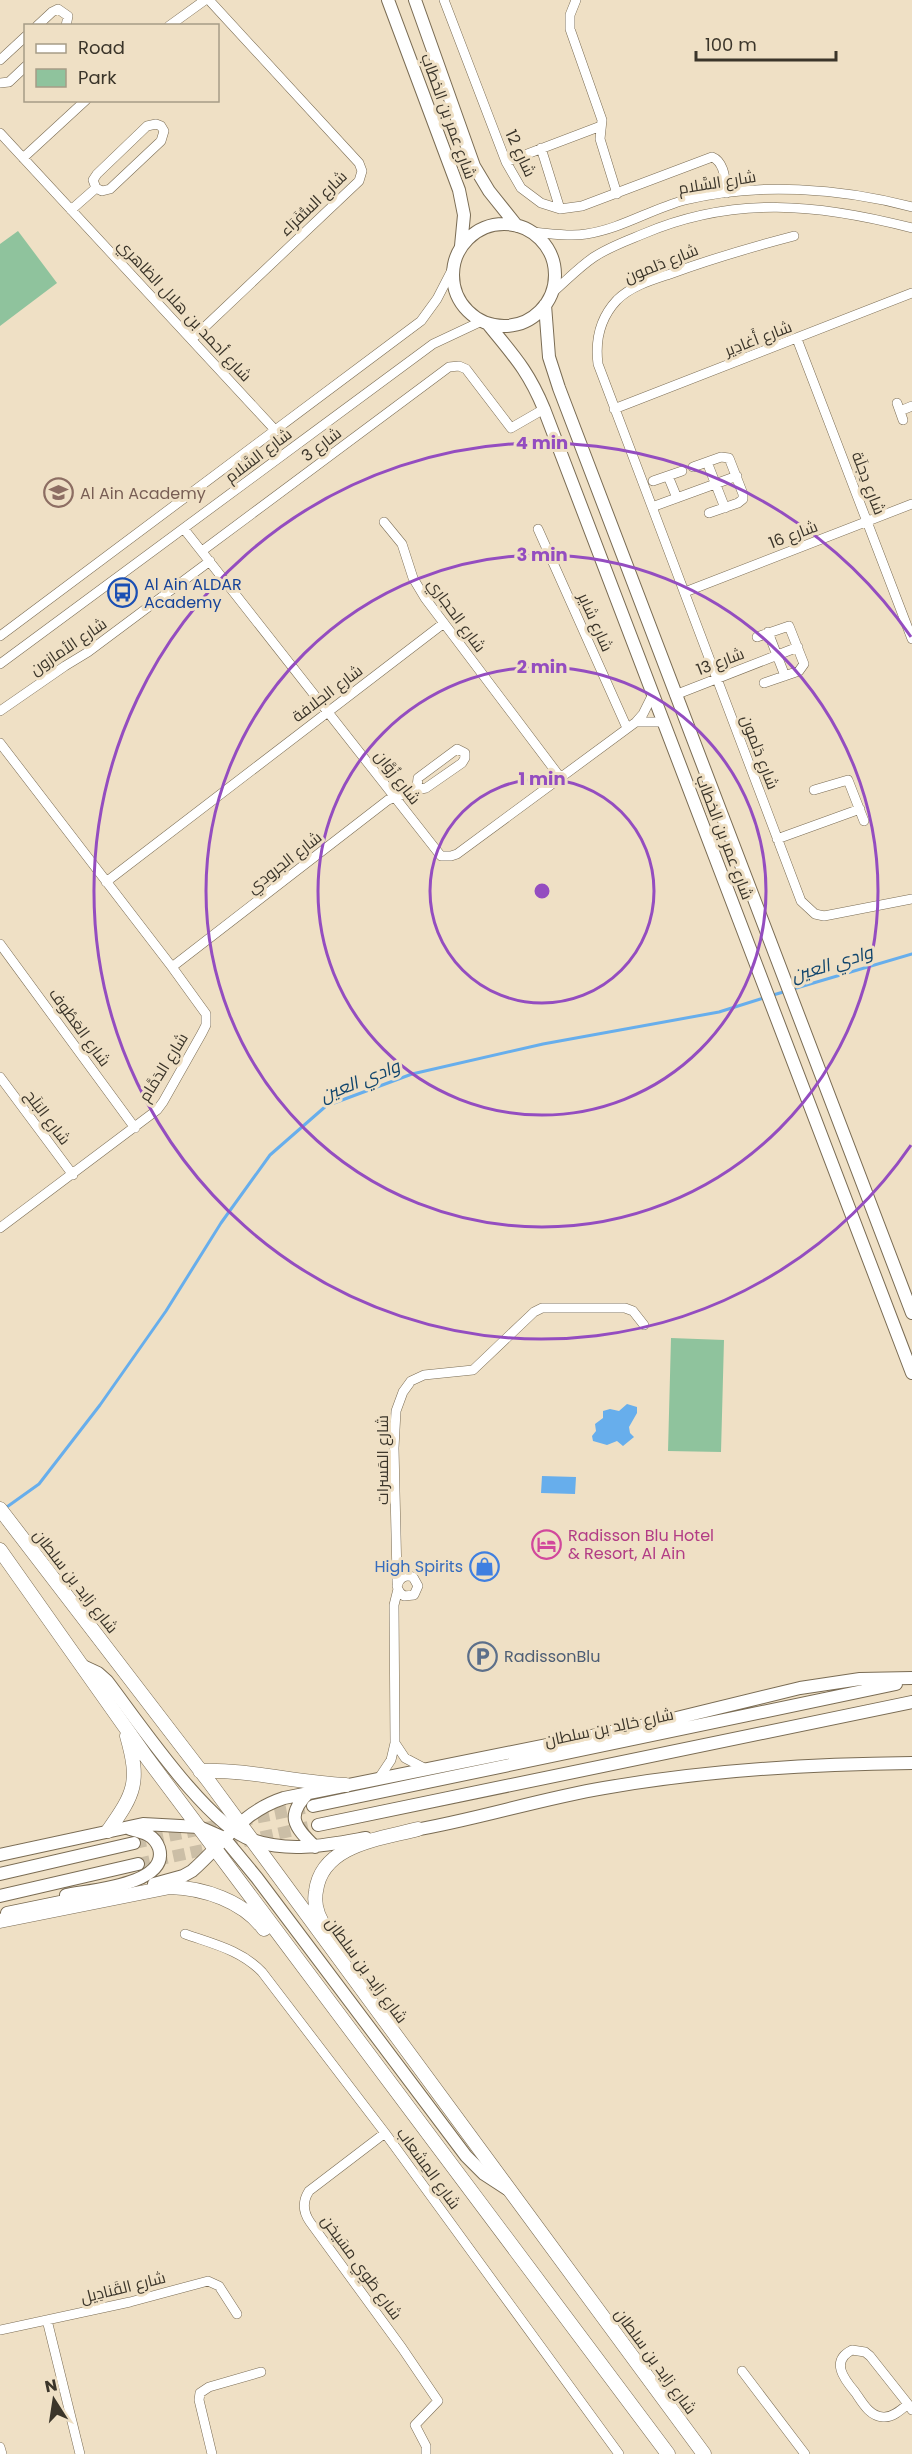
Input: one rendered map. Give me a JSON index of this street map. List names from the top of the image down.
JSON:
{
  "streets": {
    "highway": ["شارع زايد بن سلطان"],
    "main road": ["شارع عمر بن الخطاب", "شارع خالِد بن سلطان"],
    "street": [
      "شارع 12",
      "شارع السَّلام",
      "شارع السُّفَرَاء",
      "شارع دَلمون",
      "شارع أحمد بن هلال الظاهري",
      "شارع أَغادِير",
      "شارع 3",
      "شارع دِجلَة",
      "شارع 16",
      "شارع الحجاري",
      "شارع شاير",
      "شارع الأمازون",
      "شارع 13",
      "شارع الجلافة",
      "شارع زُوَّان",
      "شارع الجرودي",
      "شارع العَطُوف",
      "شارع الدَمَّام",
      "شارع البَلَح",
      "شارع المَسرات",
      "شارع المِشعاب",
      "شارع طَوِي مسَيخن",
      "شارع القَنادِيل"
    ]
  },
  "crossings": [
    ["شارع عمر بن الخطاب", "شارع السَّلام"],
    ["شارع عمر بن الخطاب", "شارع 3"],
    ["شارع عمر بن الخطاب", "شارع 13"],
    ["شارع عمر بن الخطاب", "شارع زُوَّان"],
    ["شارع السَّلام", "شارع أحمد بن هلال الظاهري"],
    ["شارع السَّلام", "شارع زُوَّان"],
    ["شارع السُّفَرَاء", "شارع أحمد بن هلال الظاهري"],
    ["شارع دَلمون", "شارع أَغادِير"],
    ["شارع دَلمون", "شارع 16"],
    ["شارع دَلمون", "شارع 13"],
    ["شارع أَغادِير", "شارع دِجلَة"],
    ["شارع 3", "شارع زُوَّان"],
    ["شارع دِجلَة", "شارع 16"],
    ["شارع الحجاري", "شارع الجلافة"],
    ["شارع الحجاري", "شارع زُوَّان"],
    ["شارع شاير", "شارع زُوَّان"],
    ["شارع الأمازون", "شارع زُوَّان"],
    ["شارع الجلافة", "شارع زُوَّان"],
    ["شارع الجلافة", "شارع الدَمَّام"],
    ["شارع زُوَّان", "شارع الجرودي"],
    ["شارع الجرودي", "شارع الدَمَّام"],
    ["شارع العَطُوف", "شارع الدَمَّام"],
    ["شارع الدَمَّام", "شارع البَلَح"],
    ["شارع المِشعاب", "شارع طَوِي مسَيخن"]
  ],
  "water": ["وادي العين"],
  "places": {
    "school or university": ["Al Ain Academy"],
    "bus stop": ["Al Ain ALDAR Academy"],
    "hotel": ["Radisson Blu Hotel & Resort, Al Ain"],
    "shop": ["High Spirits"],
    "parking": ["RadissonBlu"]
  },
  "legend": ["Road", "Park"],
  "scale_bar": "100 m",
  "north": "top",
  "rings": [
    "4 min",
    "3 min",
    "2 min",
    "1 min"
  ]
}
